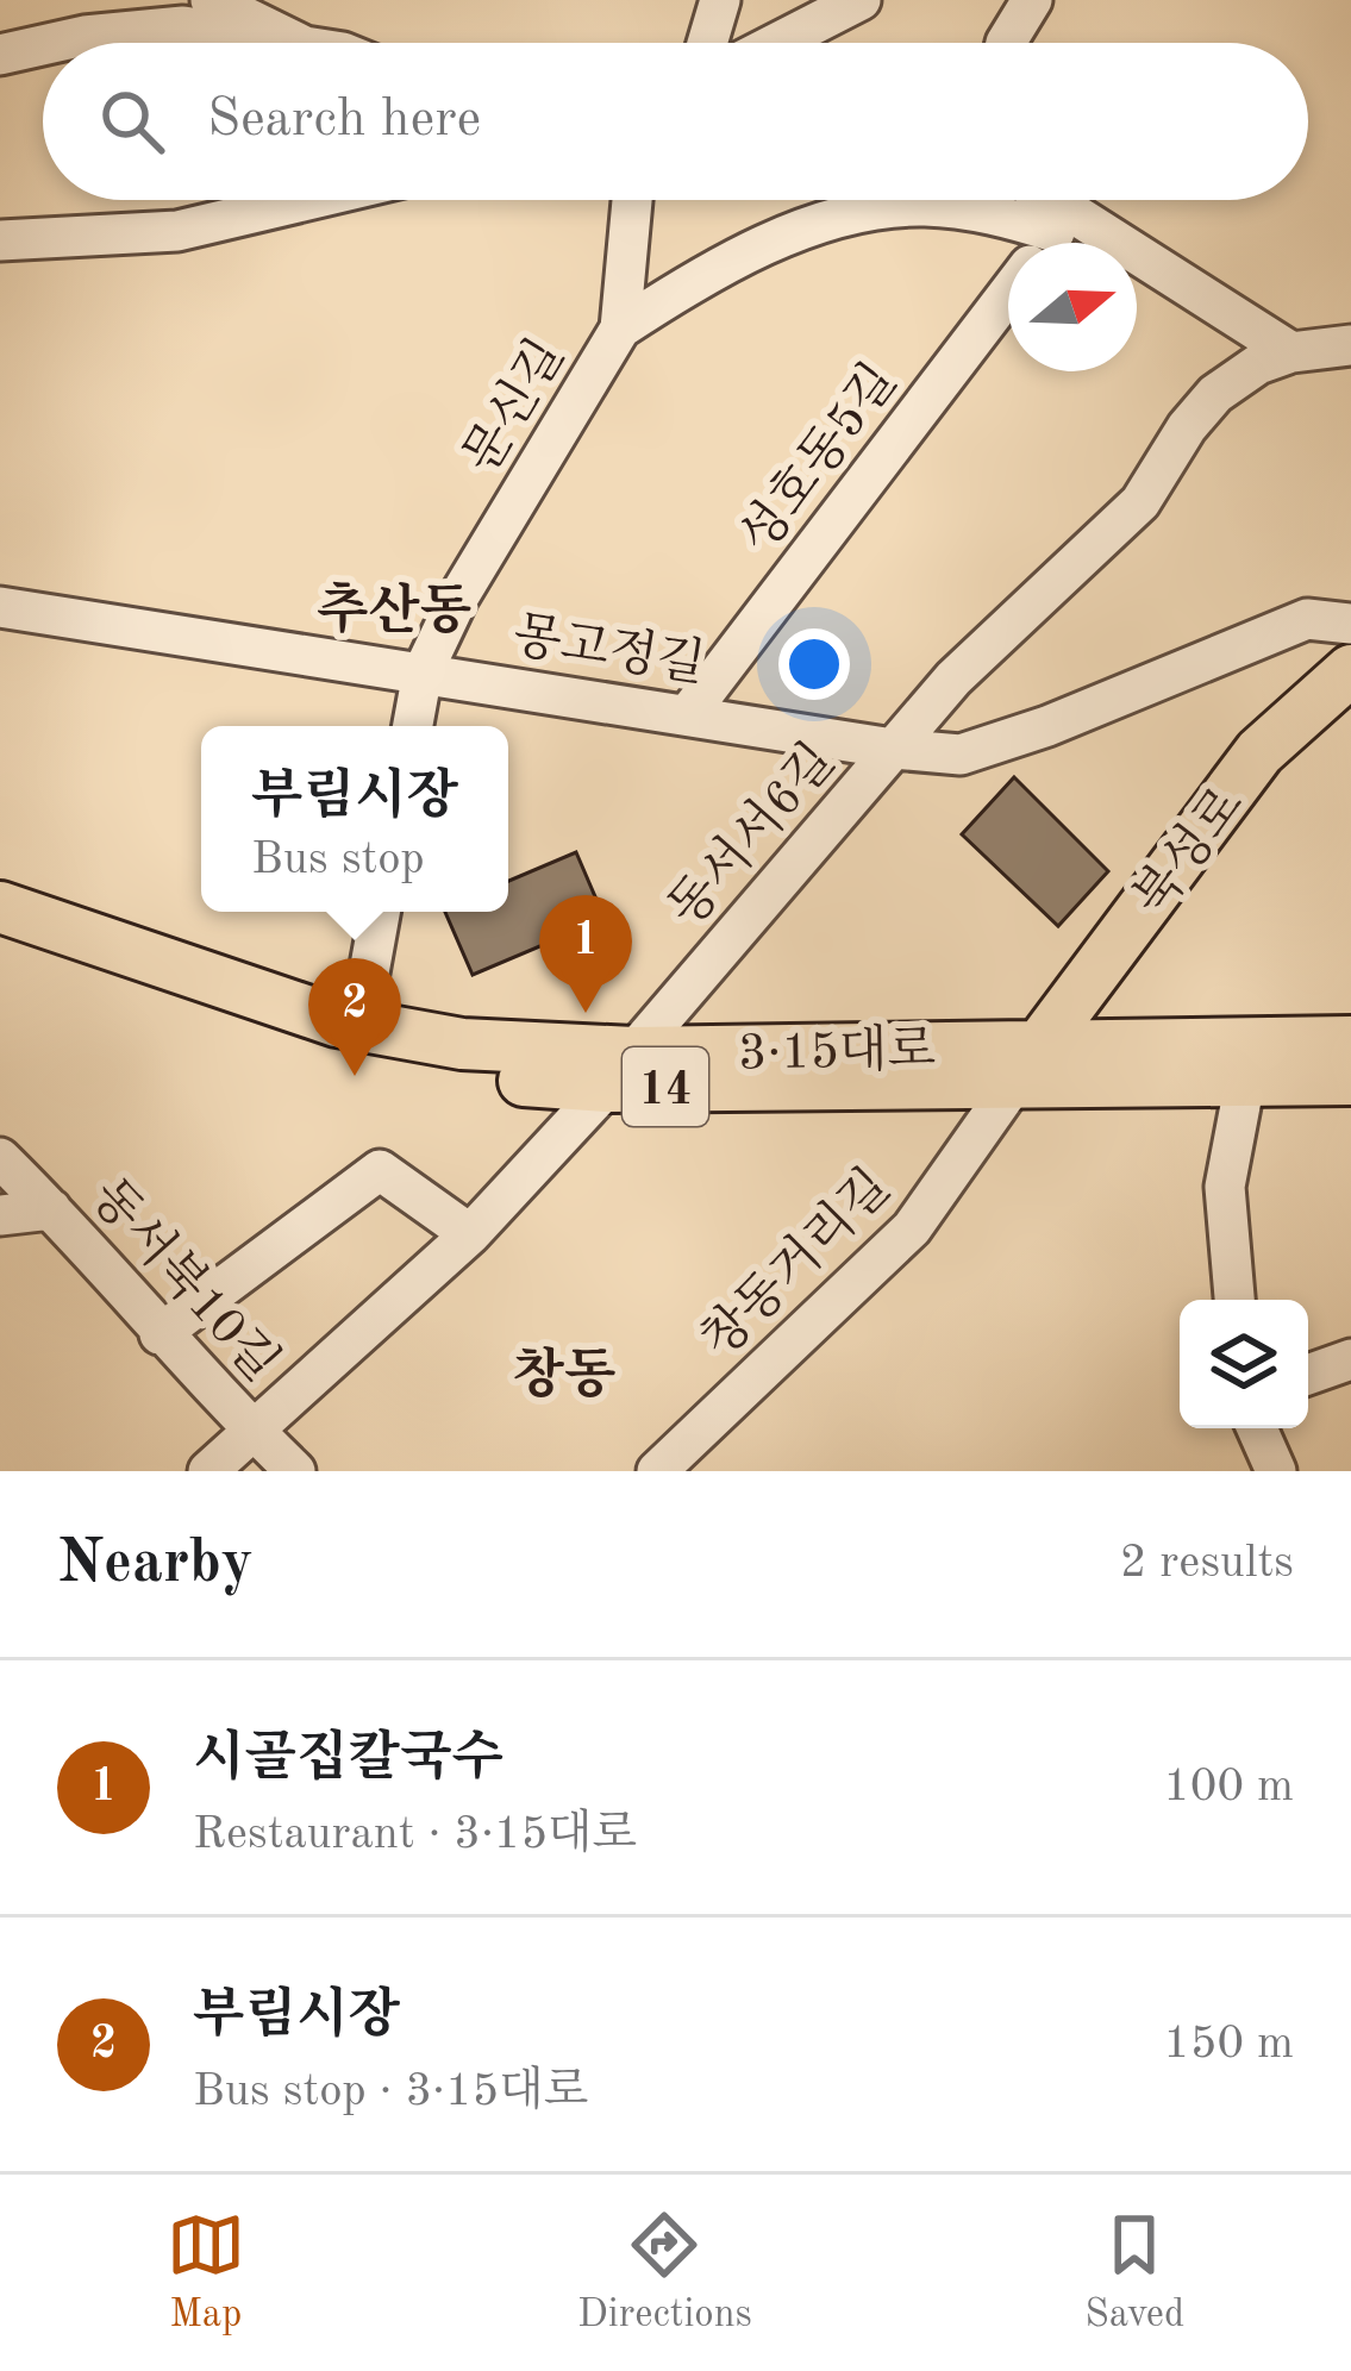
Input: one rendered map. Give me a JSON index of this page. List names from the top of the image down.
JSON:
{
  "streets": {
    "main road": ["북성로", "3·15대로", "14"],
    "street": [
      "문신길",
      "성호동5길",
      "몽고정길",
      "동서서6길",
      "창동거리길",
      "동서북10길"
    ]
  },
  "crossings": [
    ["문신길", "몽고정길"],
    ["성호동5길", "몽고정길"],
    ["몽고정길", "동서서6길"],
    ["동서서6길", "3·15대로"],
    ["동서서6길", "동서북10길"],
    ["북성로", "3·15대로"],
    ["북성로", "창동거리길"],
    ["3·15대로", "창동거리길"]
  ],
  "districts": ["추산동", "창동"],
  "north": "right",
  "page": {
    "search": "Search here",
    "popup": ["부림시장", "Bus stop"],
    "pins": ["1", "2"],
    "heading": ["Nearby", "2 results"],
    "list": [
      {
        "mark": "1",
        "name": "시골집칼국수",
        "note": "Restaurant · 3·15대로",
        "value": "100 m"
      },
      {
        "mark": "2",
        "name": "부림시장",
        "note": "Bus stop · 3·15대로",
        "value": "150 m"
      }
    ],
    "nav": ["Map", "Directions", "Saved"]
  }
}
